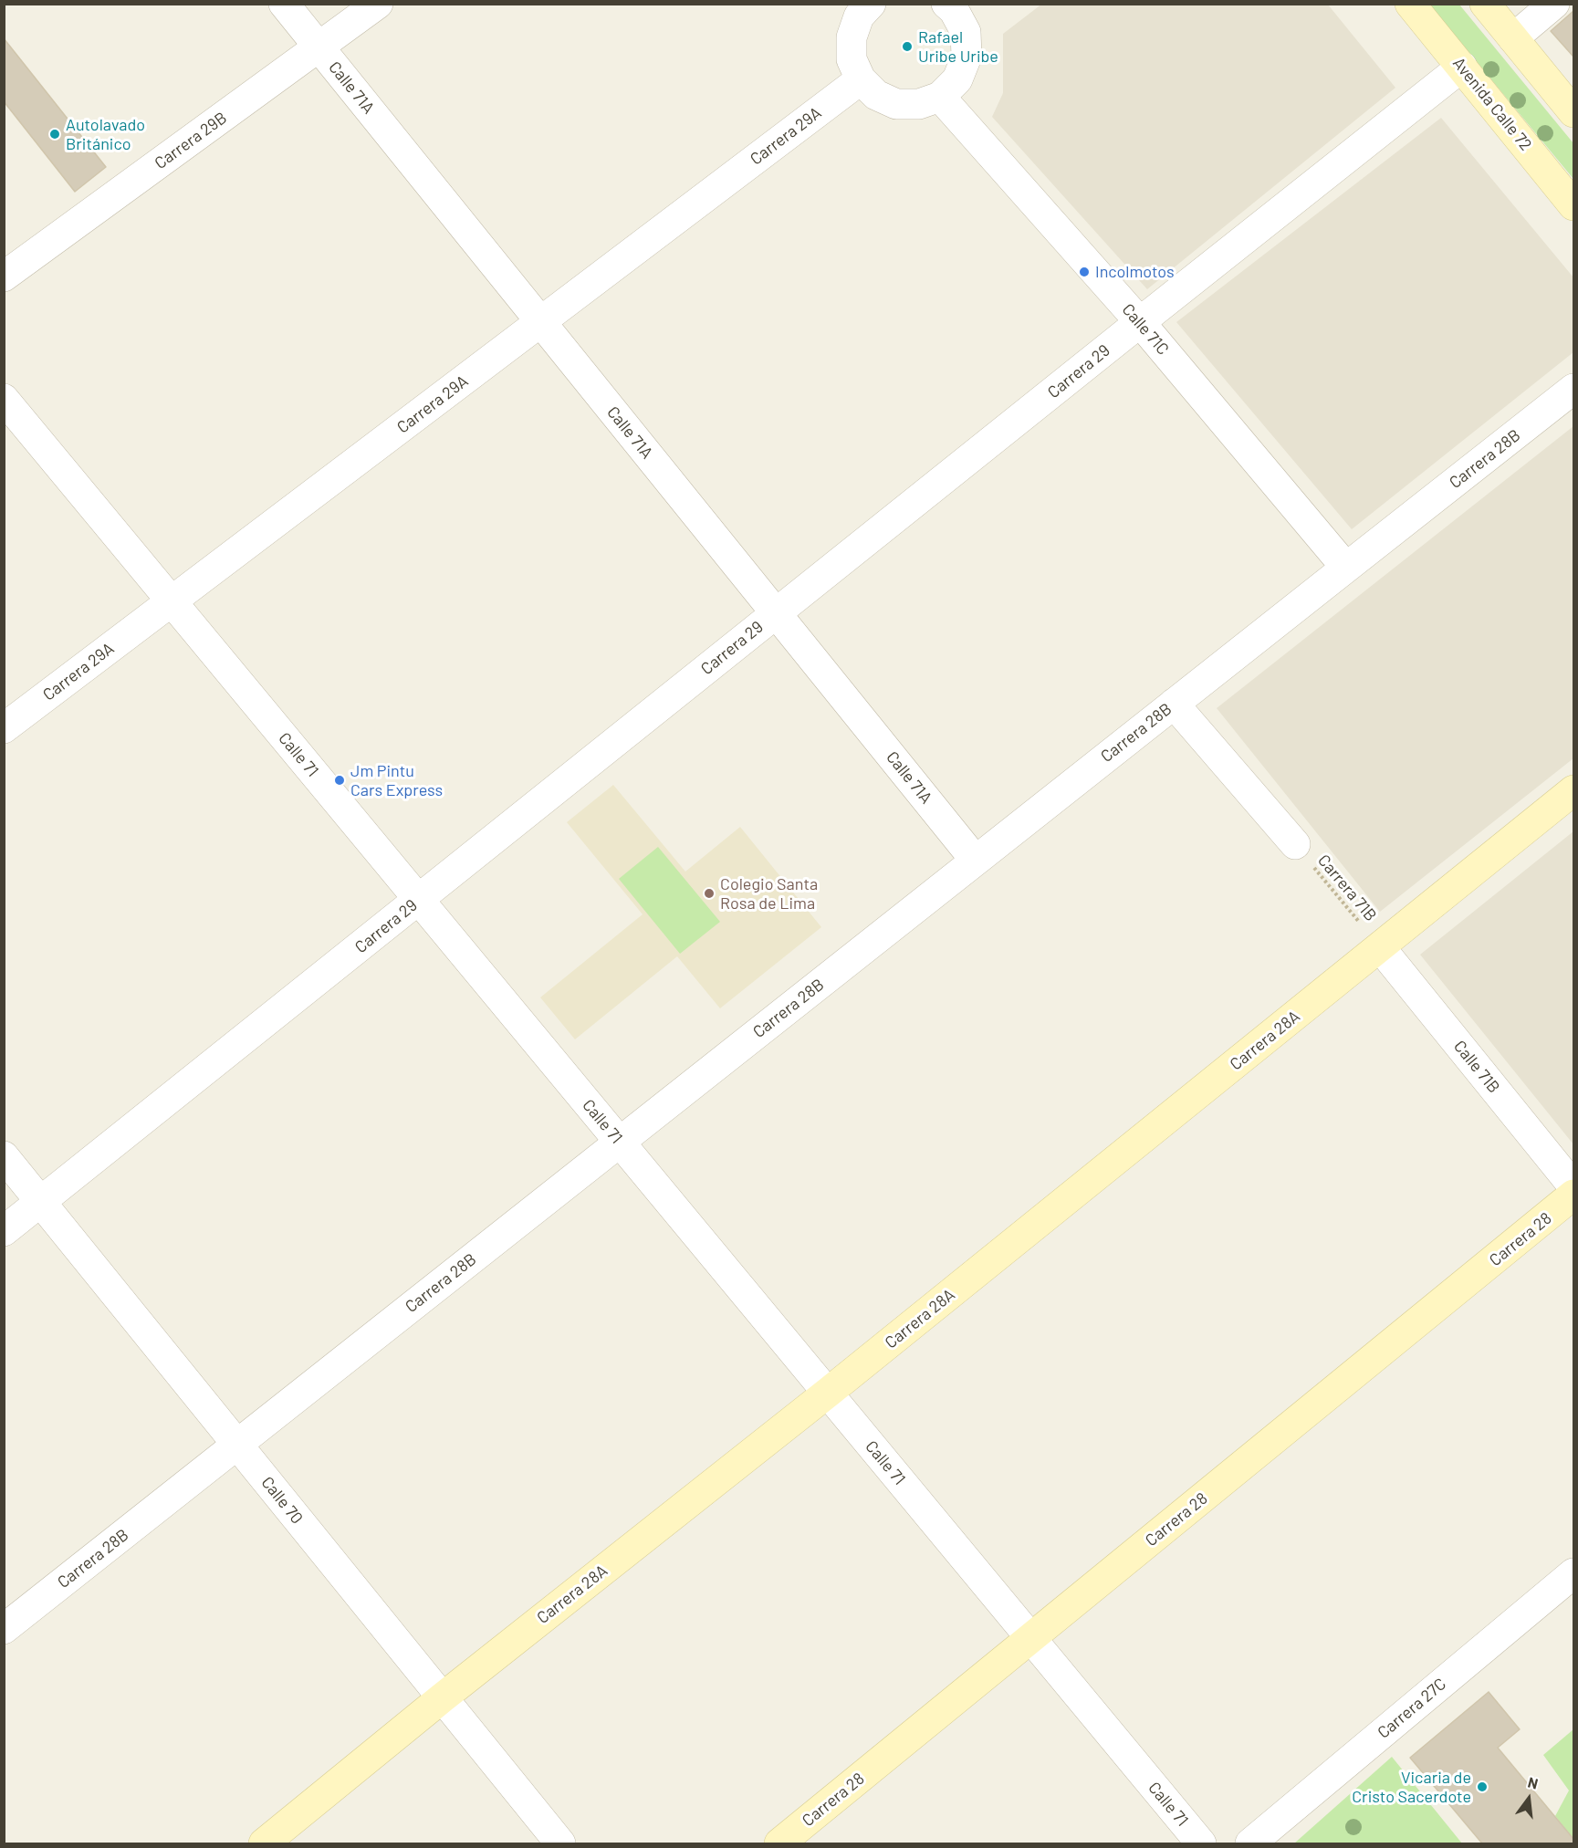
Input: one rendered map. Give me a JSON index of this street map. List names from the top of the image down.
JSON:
{
  "streets": {
    "street": [
      "Calle 71A",
      "Avenida Calle 72",
      "Carrera 29A",
      "Carrera 29B",
      "Calle 71C",
      "Carrera 29",
      "Carrera 28B",
      "Calle 71",
      "Carrera 28A",
      "Calle 71B",
      "Carrera 28",
      "Calle 70",
      "Carrera 27C"
    ],
    "path": ["Carrera 71B"]
  },
  "crossings": [
    ["Calle 71A", "Carrera 29A"],
    ["Calle 71A", "Carrera 29B"],
    ["Calle 71A", "Carrera 29"],
    ["Calle 71A", "Carrera 28B"],
    ["Avenida Calle 72", "Carrera 29"],
    ["Carrera 29A", "Calle 71"],
    ["Calle 71C", "Carrera 29"],
    ["Calle 71C", "Carrera 28B"],
    ["Carrera 29", "Calle 71"],
    ["Carrera 29", "Calle 70"],
    ["Carrera 28B", "Calle 71"],
    ["Carrera 28B", "Calle 70"],
    ["Calle 71", "Carrera 28A"],
    ["Calle 71", "Carrera 28"],
    ["Carrera 71B", "Carrera 28A"],
    ["Carrera 71B", "Calle 71B"],
    ["Carrera 28A", "Calle 71B"],
    ["Carrera 28A", "Calle 70"]
  ],
  "places": [
    "Rafael Uribe Uribe",
    "Autolavado Británico",
    "Incolmotos",
    "Jm Pintu Cars Express",
    "Colegio Santa Rosa de Lima",
    "Vicaria de Cristo Sacerdote"
  ],
  "north": "top"
}
